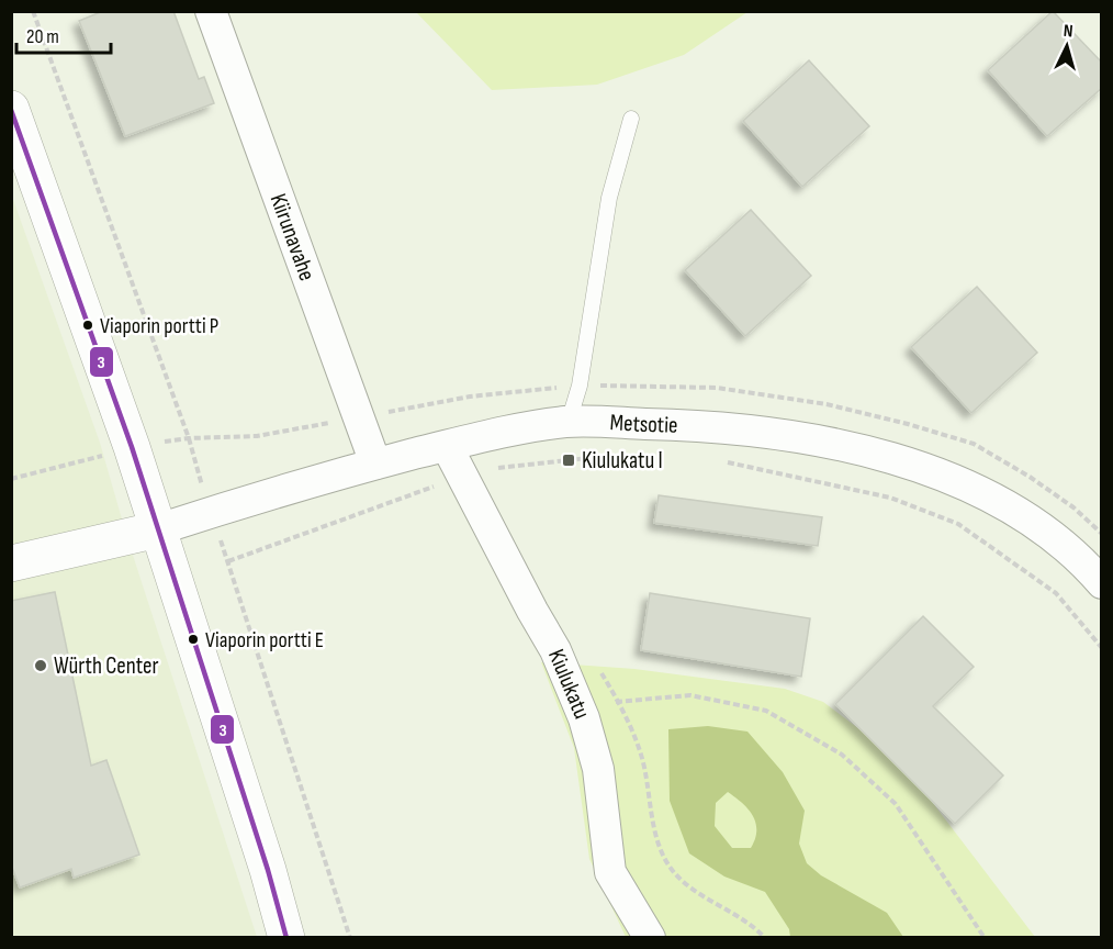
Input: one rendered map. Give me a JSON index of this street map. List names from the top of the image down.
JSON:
{
  "streets": {
    "street": ["Kiirunavahe", "Metsotie", "Kiulukatu"]
  },
  "crossings": [
    ["Kiirunavahe", "Metsotie"],
    ["Metsotie", "Kiulukatu"]
  ],
  "places": {
    "other": ["Viaporin portti P", "Viaporin portti E", "Würth Center"],
    "transit": ["Kiulukatu I"]
  },
  "lines": ["transit line 3"],
  "scale_bar": "20 m",
  "north": "top"
}
